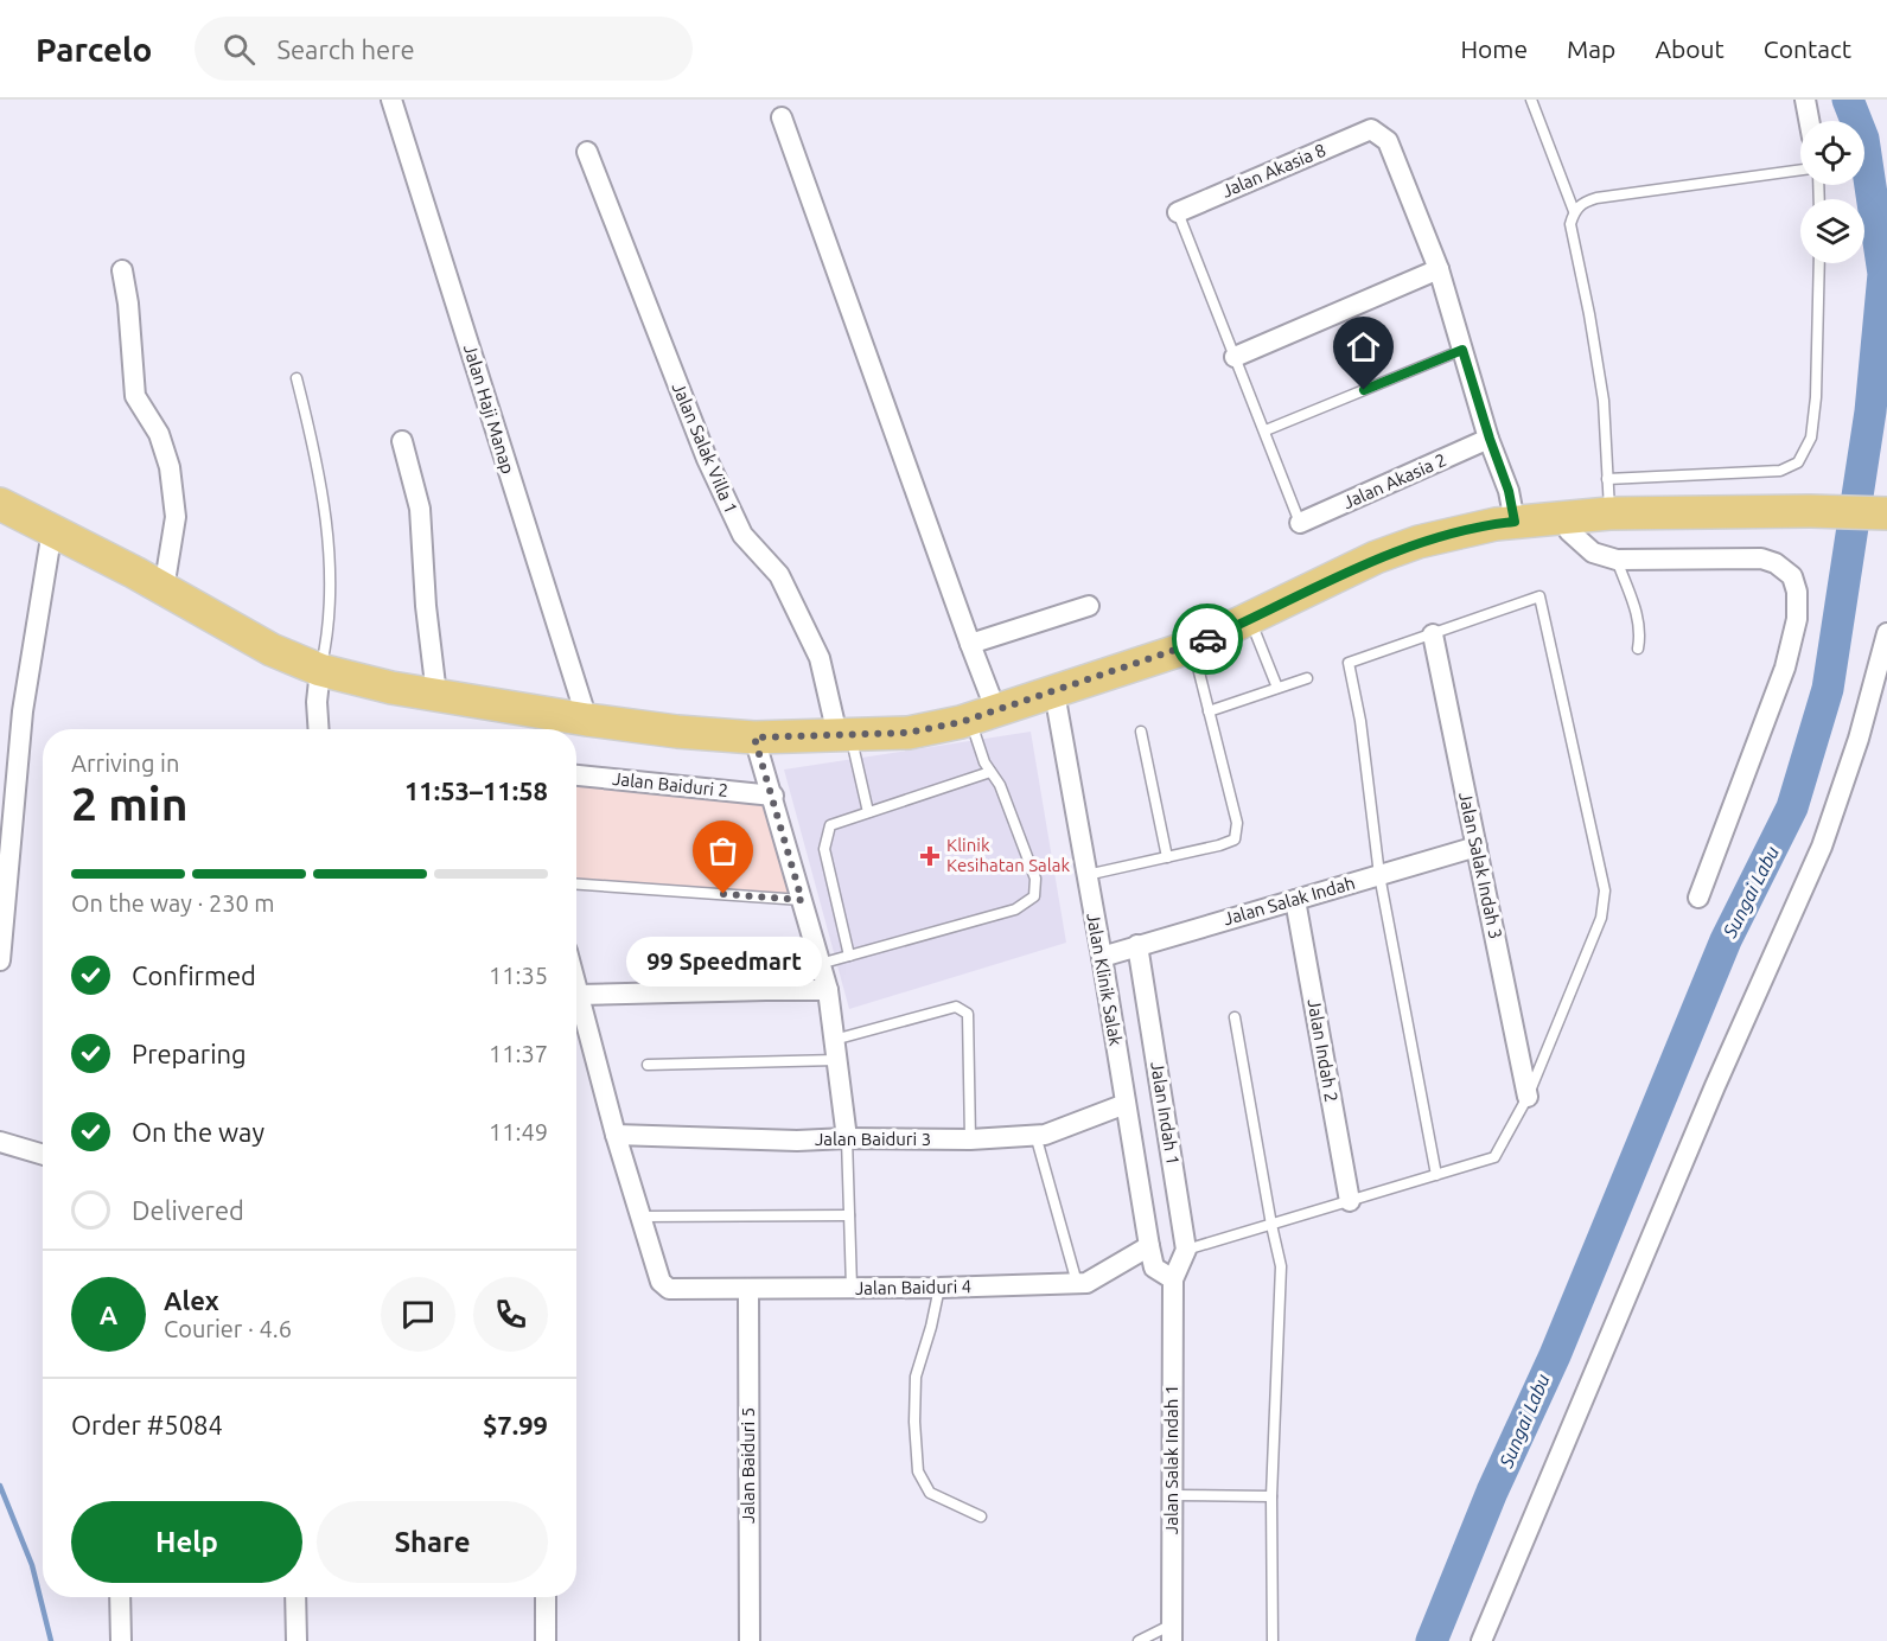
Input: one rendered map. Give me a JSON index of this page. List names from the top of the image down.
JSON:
{
  "streets": {
    "street": [
      "Jalan Akasia 8",
      "Jalan Haji Manap",
      "Jalan Salak Villa 1",
      "Jalan Akasia 2",
      "Jalan Baiduri 2",
      "Jalan Salak Indah 3",
      "Jalan Salak Indah",
      "Jalan Klinik Salak",
      "Jalan Indah 2",
      "Jalan Indah 1",
      "Jalan Baiduri 3",
      "Jalan Baiduri 4",
      "Jalan Salak Indah 1",
      "Jalan Baiduri 5"
    ]
  },
  "crossings": [
    ["Jalan Salak Indah 3", "Jalan Salak Indah"],
    ["Jalan Salak Indah", "Jalan Klinik Salak"],
    ["Jalan Salak Indah", "Jalan Indah 2"],
    ["Jalan Salak Indah", "Jalan Indah 1"],
    ["Jalan Klinik Salak", "Jalan Baiduri 3"],
    ["Jalan Klinik Salak", "Jalan Baiduri 4"],
    ["Jalan Klinik Salak", "Jalan Salak Indah 1"],
    ["Jalan Baiduri 4", "Jalan Baiduri 5"]
  ],
  "water": ["Sungai Labu"],
  "places": {
    "health": ["Klinik Kesihatan Salak"],
    "other": ["99 Speedmart"]
  },
  "page": {
    "header": "Parcelo",
    "search": "Search here",
    "nav": [
      "Home",
      "Map",
      "About",
      "Contact"
    ],
    "heading": ["2 min", "Arriving in", "11:53–11:58"],
    "panel": [
      "Alex",
      "Courier · 4.6",
      "Order #5084",
      "$7.99"
    ],
    "bar": "On the way · 230 m",
    "list": [
      ["Confirmed", "11:35"],
      ["Preparing", "11:37"],
      ["On the way", "11:49"],
      "Delivered"
    ],
    "bubble": "99 Speedmart",
    "round": "A",
    "buttons": ["Help", "Share"]
  }
}
